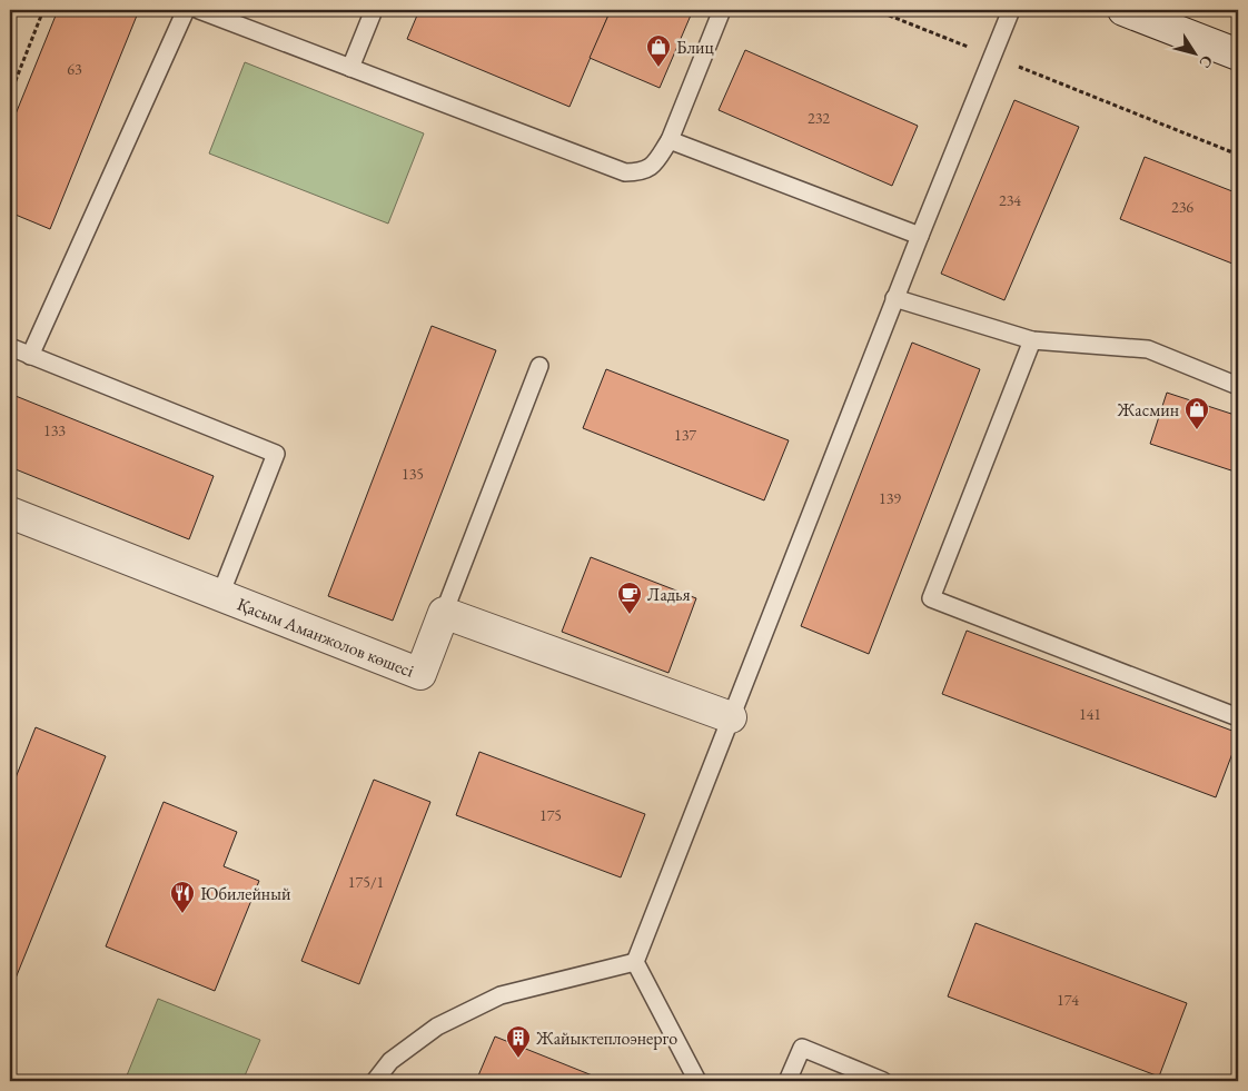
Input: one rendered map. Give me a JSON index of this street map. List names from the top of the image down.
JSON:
{
  "streets": {
    "street": ["Қасым Аманжолов көшесі"]
  },
  "places": {
    "shop": ["Блиц", "Жасмин"],
    "cafe": ["Ладья"],
    "restaurant": ["Юбилейный"],
    "building": ["Жайыктеплоэнерго"]
  },
  "house_numbers": [
    "63",
    "232",
    "234",
    "236",
    "133",
    "137",
    "135",
    "139",
    "141",
    "175",
    "175/1",
    "174"
  ],
  "north": "bottom right"
}
